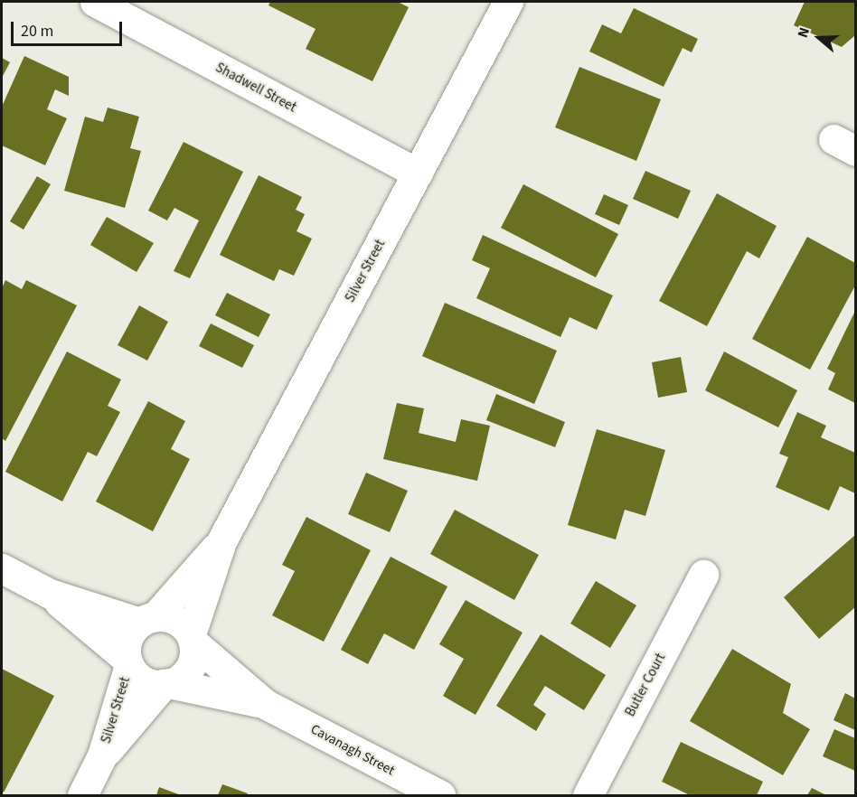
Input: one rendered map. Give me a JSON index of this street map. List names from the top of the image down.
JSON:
{
  "streets": {
    "street": [
      "Shadwell Street",
      "Silver Street",
      "Butler Court",
      "Cavanagh Street"
    ]
  },
  "crossings": [
    ["Shadwell Street", "Silver Street"],
    ["Silver Street", "Cavanagh Street"]
  ],
  "scale_bar": "20 m",
  "north": "left"
}
